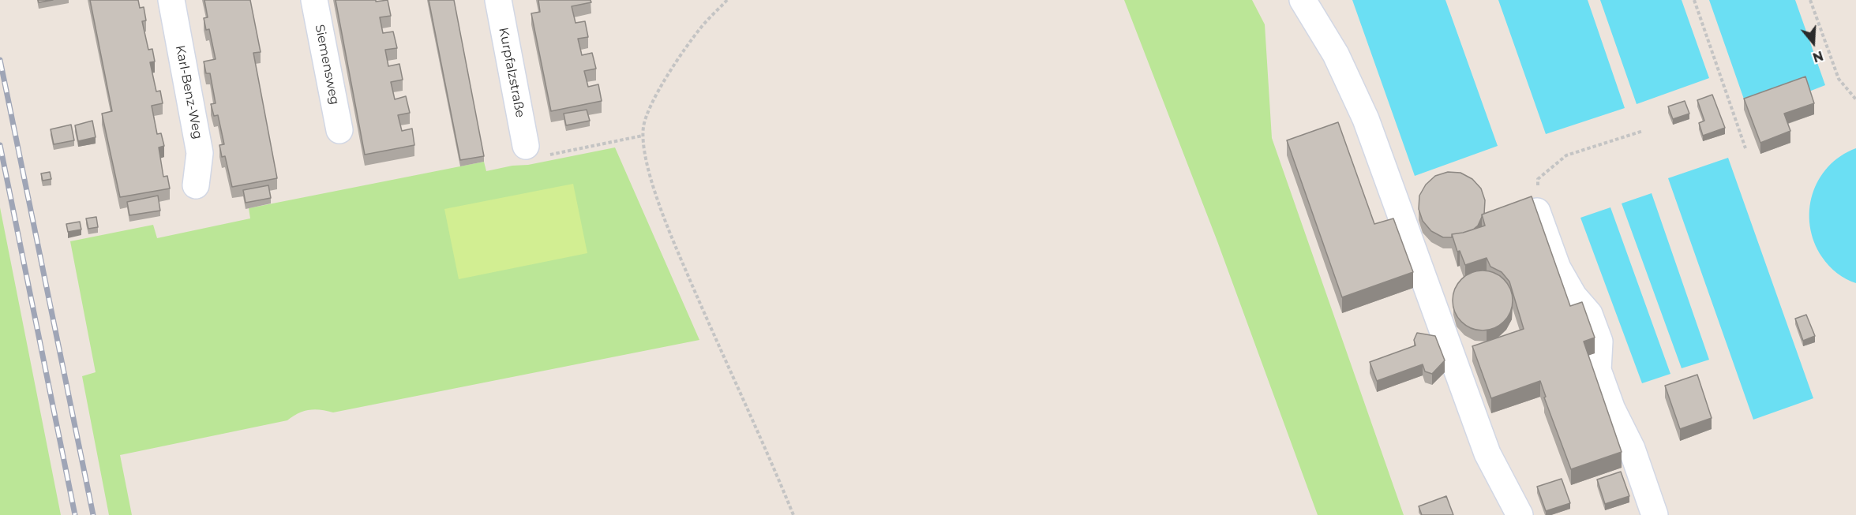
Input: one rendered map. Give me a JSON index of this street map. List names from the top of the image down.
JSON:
{
  "streets": {
    "street": ["Siemensweg", "Kurpfalzstraße", "Karl-Benz-Weg"]
  },
  "north": "bottom"
}
